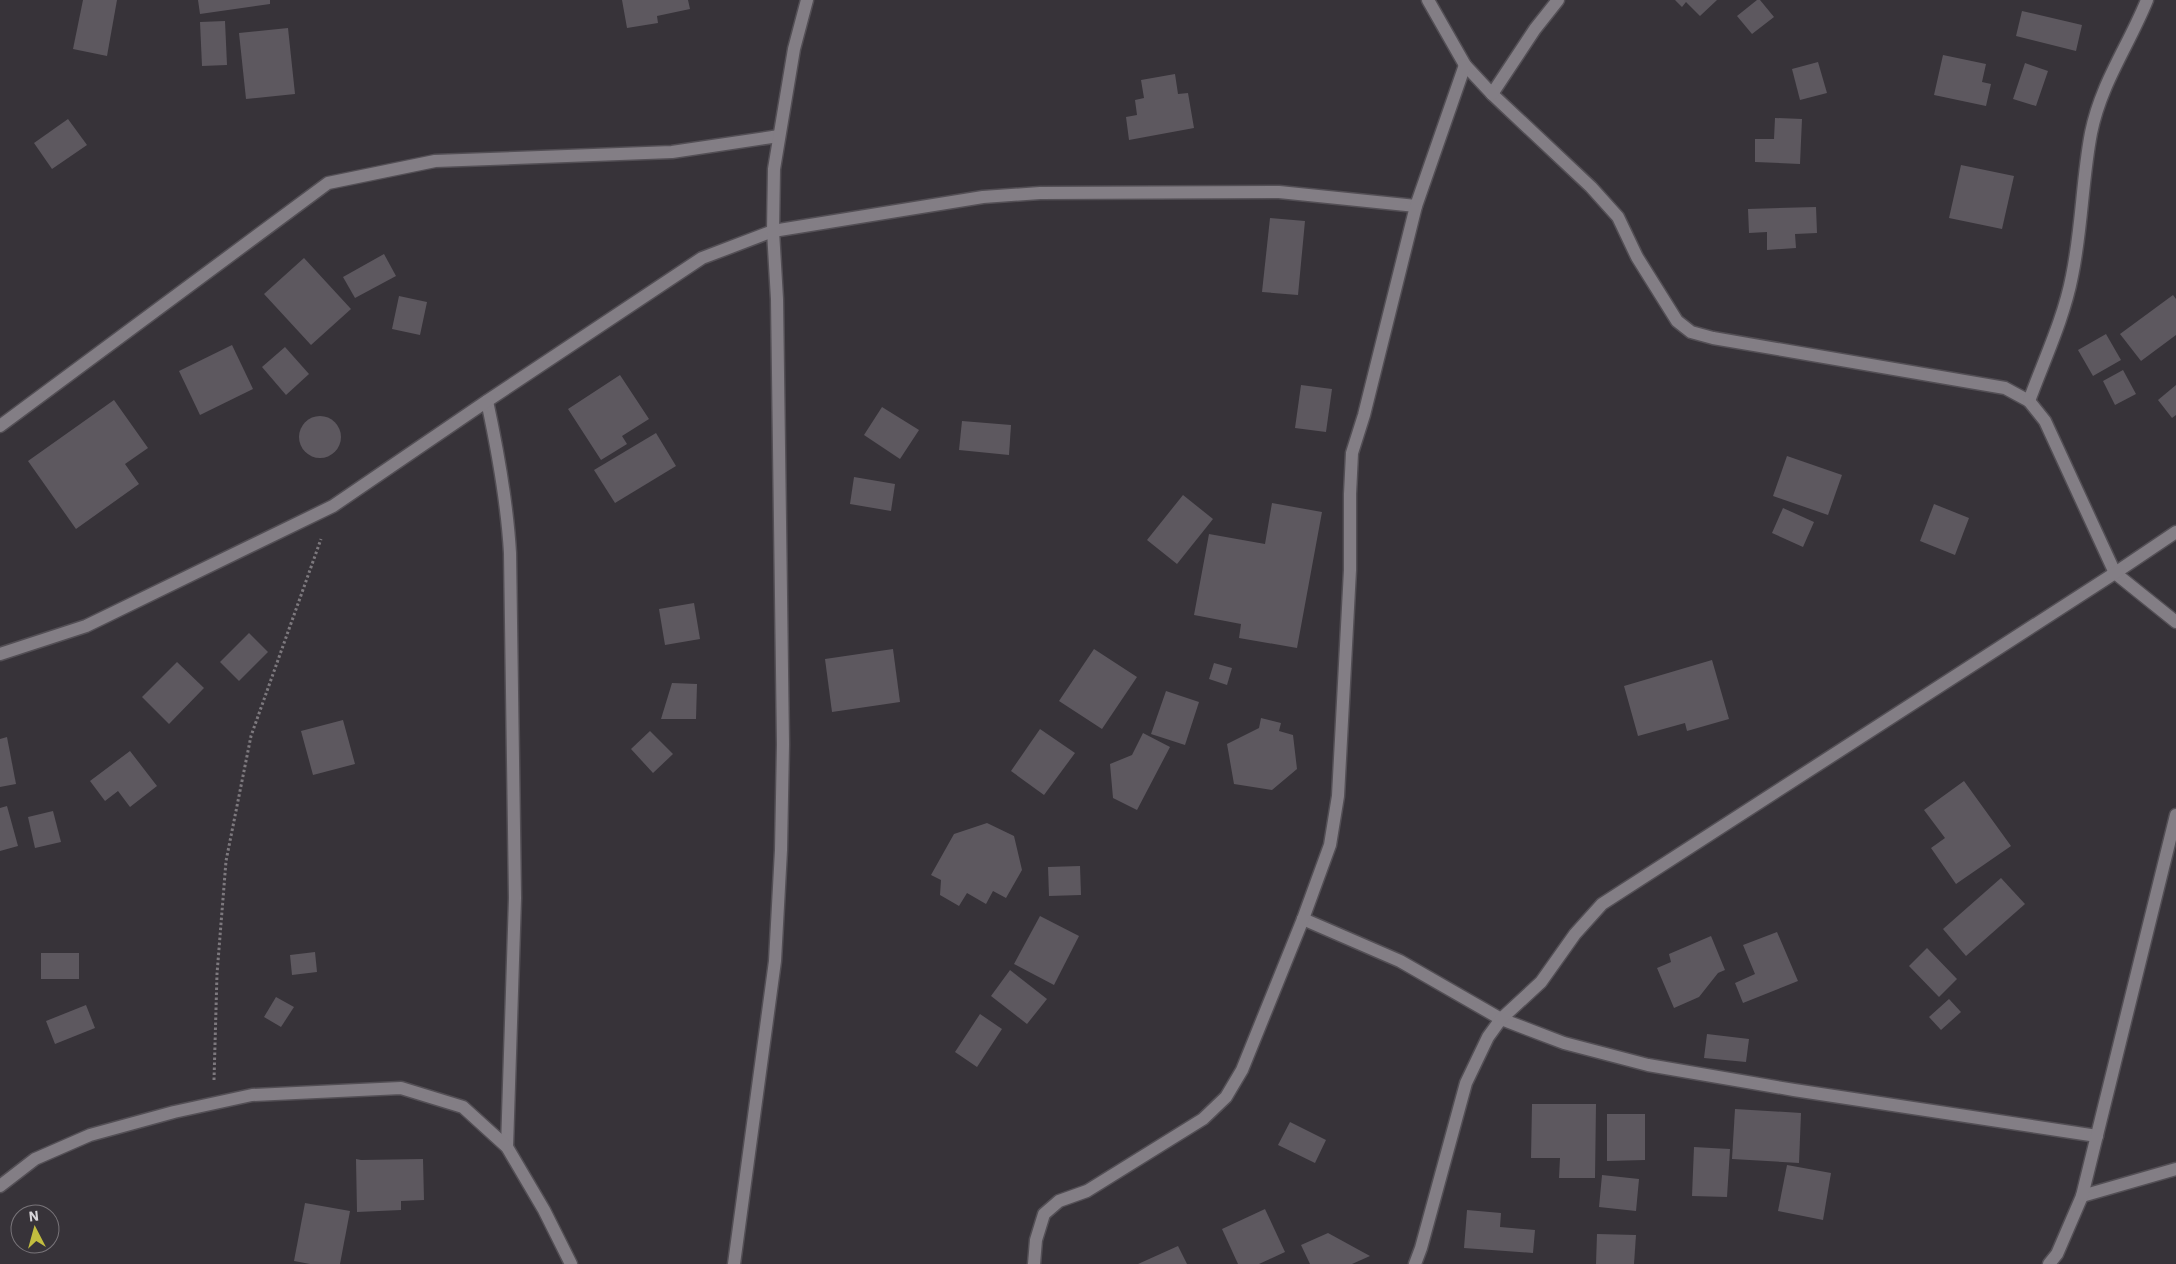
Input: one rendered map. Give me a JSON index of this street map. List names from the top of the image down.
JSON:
{
  "north": "top"
}
